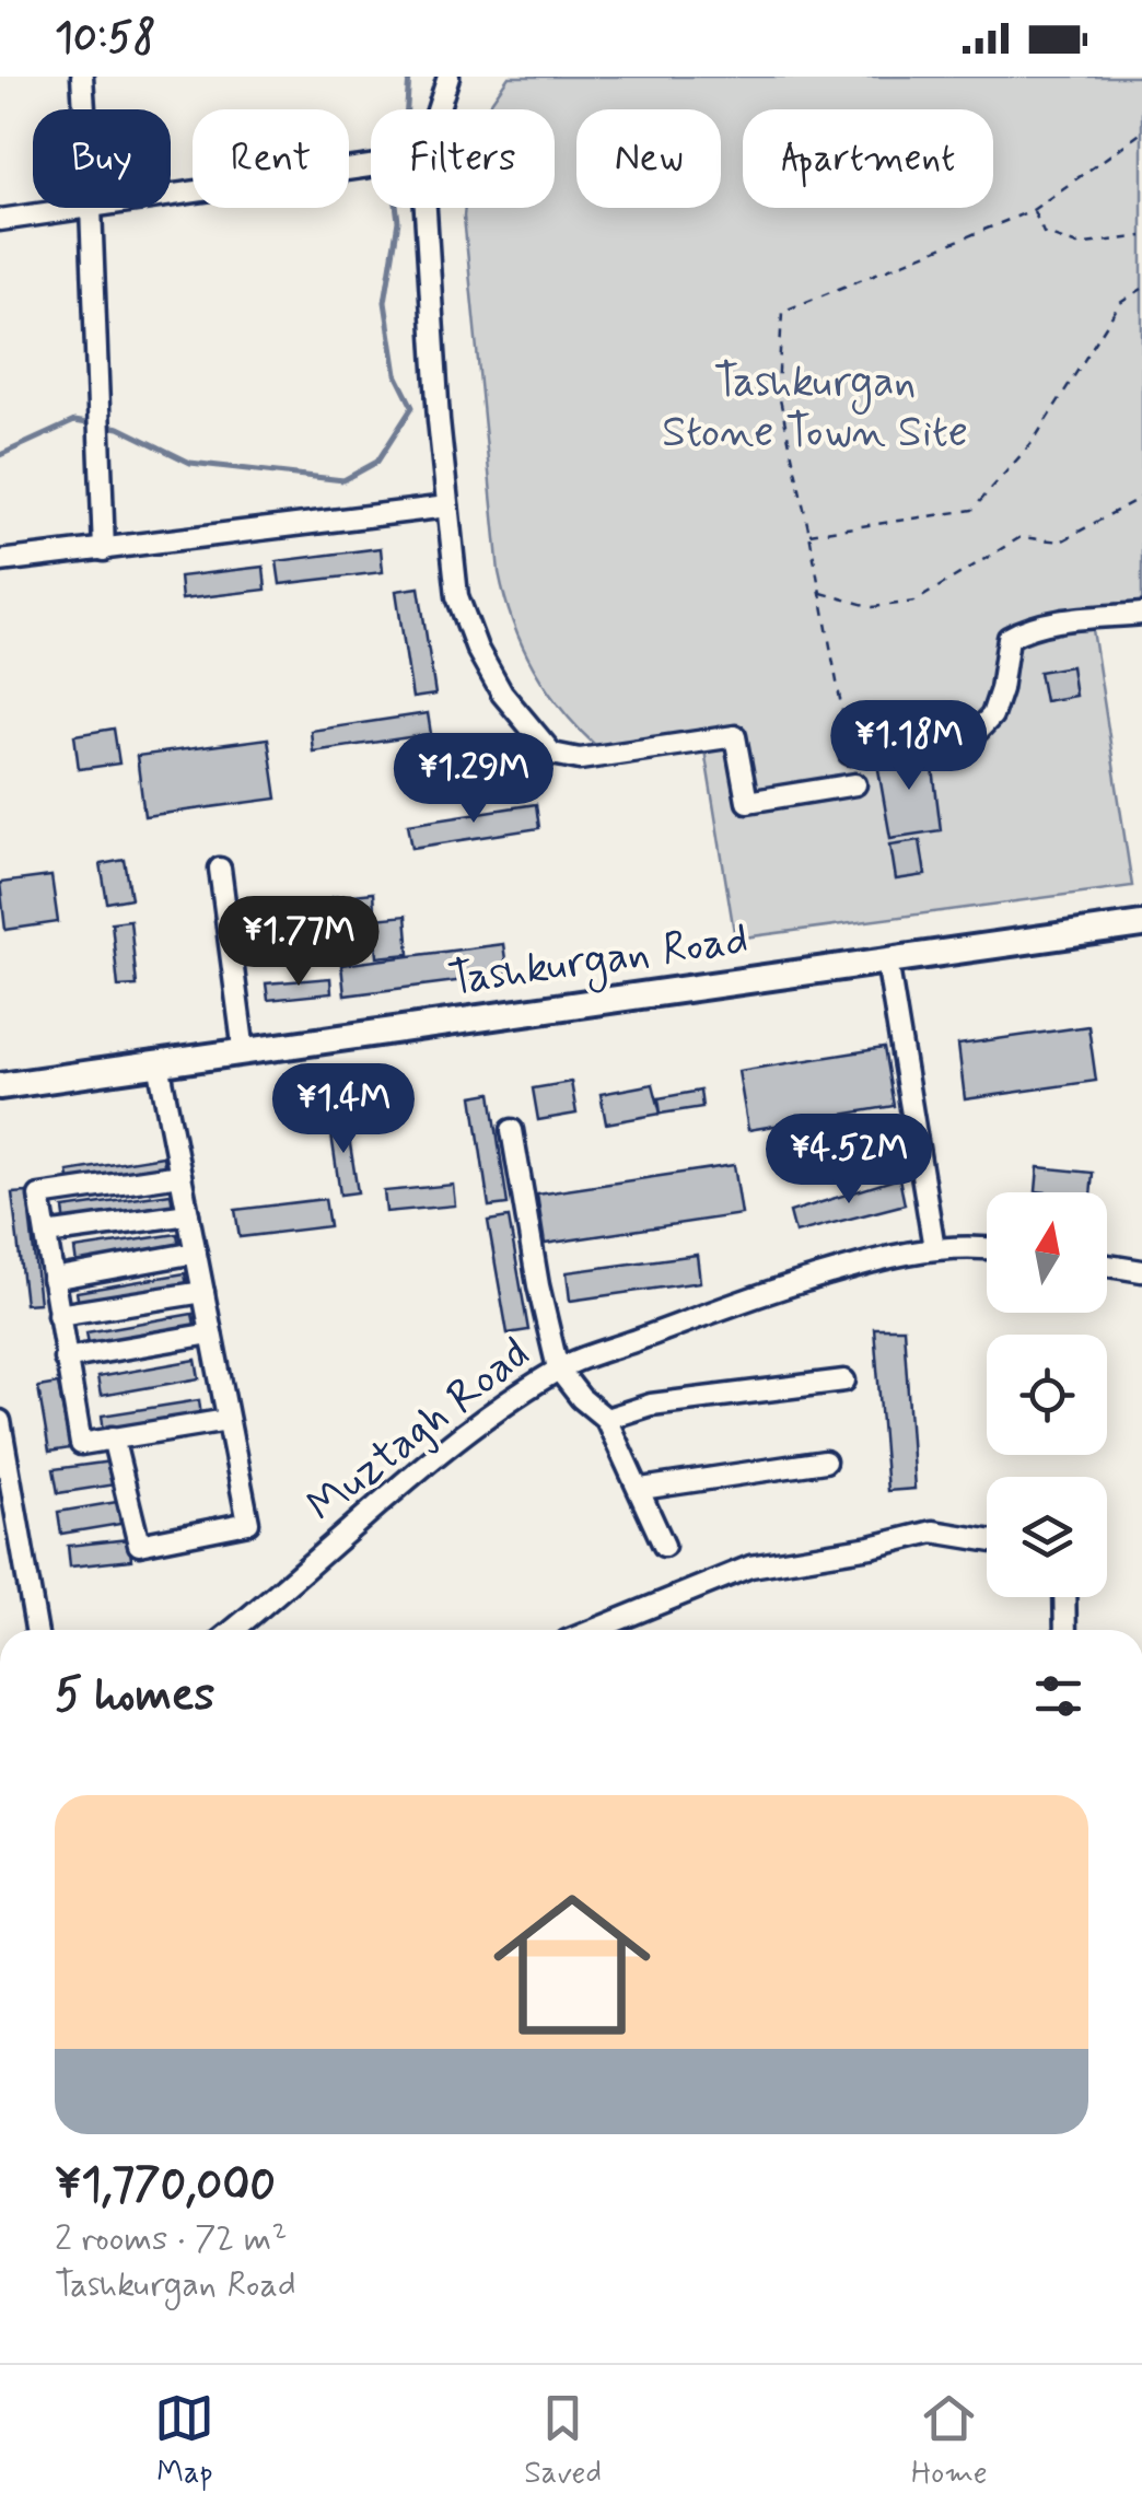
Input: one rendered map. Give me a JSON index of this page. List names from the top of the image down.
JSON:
{
  "streets": {
    "main road": ["Tashkurgan Road"],
    "street": ["Muztagh Road"]
  },
  "parks": ["Tashkurgan Stone Town Site"],
  "north": "top",
  "page": {
    "status": "10:58",
    "chip": [
      "Buy",
      "Rent",
      "Filters",
      "New",
      "Apartment"
    ],
    "price": [
      "¥1.18M",
      "¥1.29M",
      "¥1.77M",
      "¥1.4M",
      "¥4.52M"
    ],
    "heading": "5 homes",
    "list": [
      {
        "name": "¥1,770,000",
        "note": "2 rooms · 72 m² · Tashkurgan Road"
      }
    ],
    "tabs": ["Map", "Saved", "Home"]
  }
}
